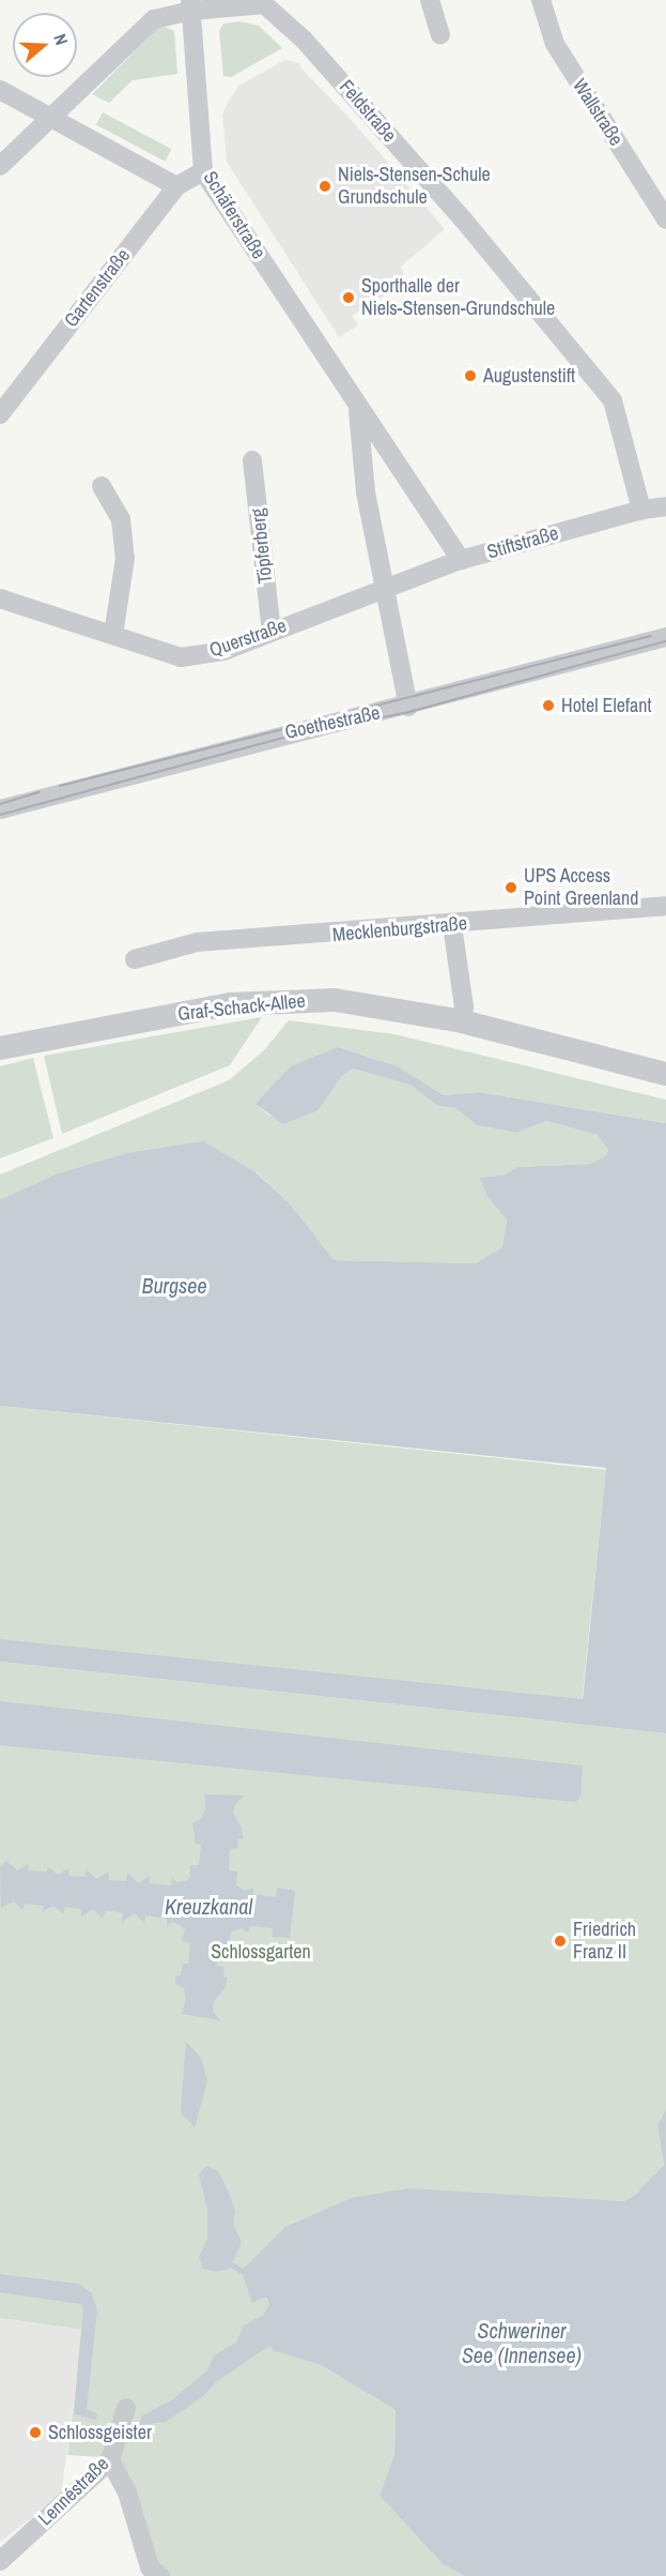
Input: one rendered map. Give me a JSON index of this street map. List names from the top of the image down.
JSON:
{
  "streets": {
    "street": [
      "Feldstraße",
      "Wallstraße",
      "Schäferstraße",
      "Gartenstraße",
      "Stiftstraße",
      "Töpferberg",
      "Querstraße",
      "Goethestraße",
      "Mecklenburgstraße",
      "Graf-Schack-Allee",
      "Lennéstraße"
    ]
  },
  "crossings": [
    ["Feldstraße", "Schäferstraße"],
    ["Feldstraße", "Stiftstraße"],
    ["Schäferstraße", "Gartenstraße"],
    ["Schäferstraße", "Stiftstraße"],
    ["Schäferstraße", "Querstraße"],
    ["Schäferstraße", "Goethestraße"],
    ["Stiftstraße", "Querstraße"],
    ["Töpferberg", "Querstraße"]
  ],
  "water": ["Burgsee", "Kreuzkanal", "Schweriner See (Innensee)"],
  "parks": ["Schlossgarten"],
  "places": [
    "Niels-Stensen-Schule Grundschule",
    "Sporthalle der Niels-Stensen-Grundschule",
    "Augustenstift",
    "Hotel Elefant",
    "UPS Access Point Greenland",
    "Friedrich Franz II",
    "Schlossgeister"
  ],
  "north": "right"
}
